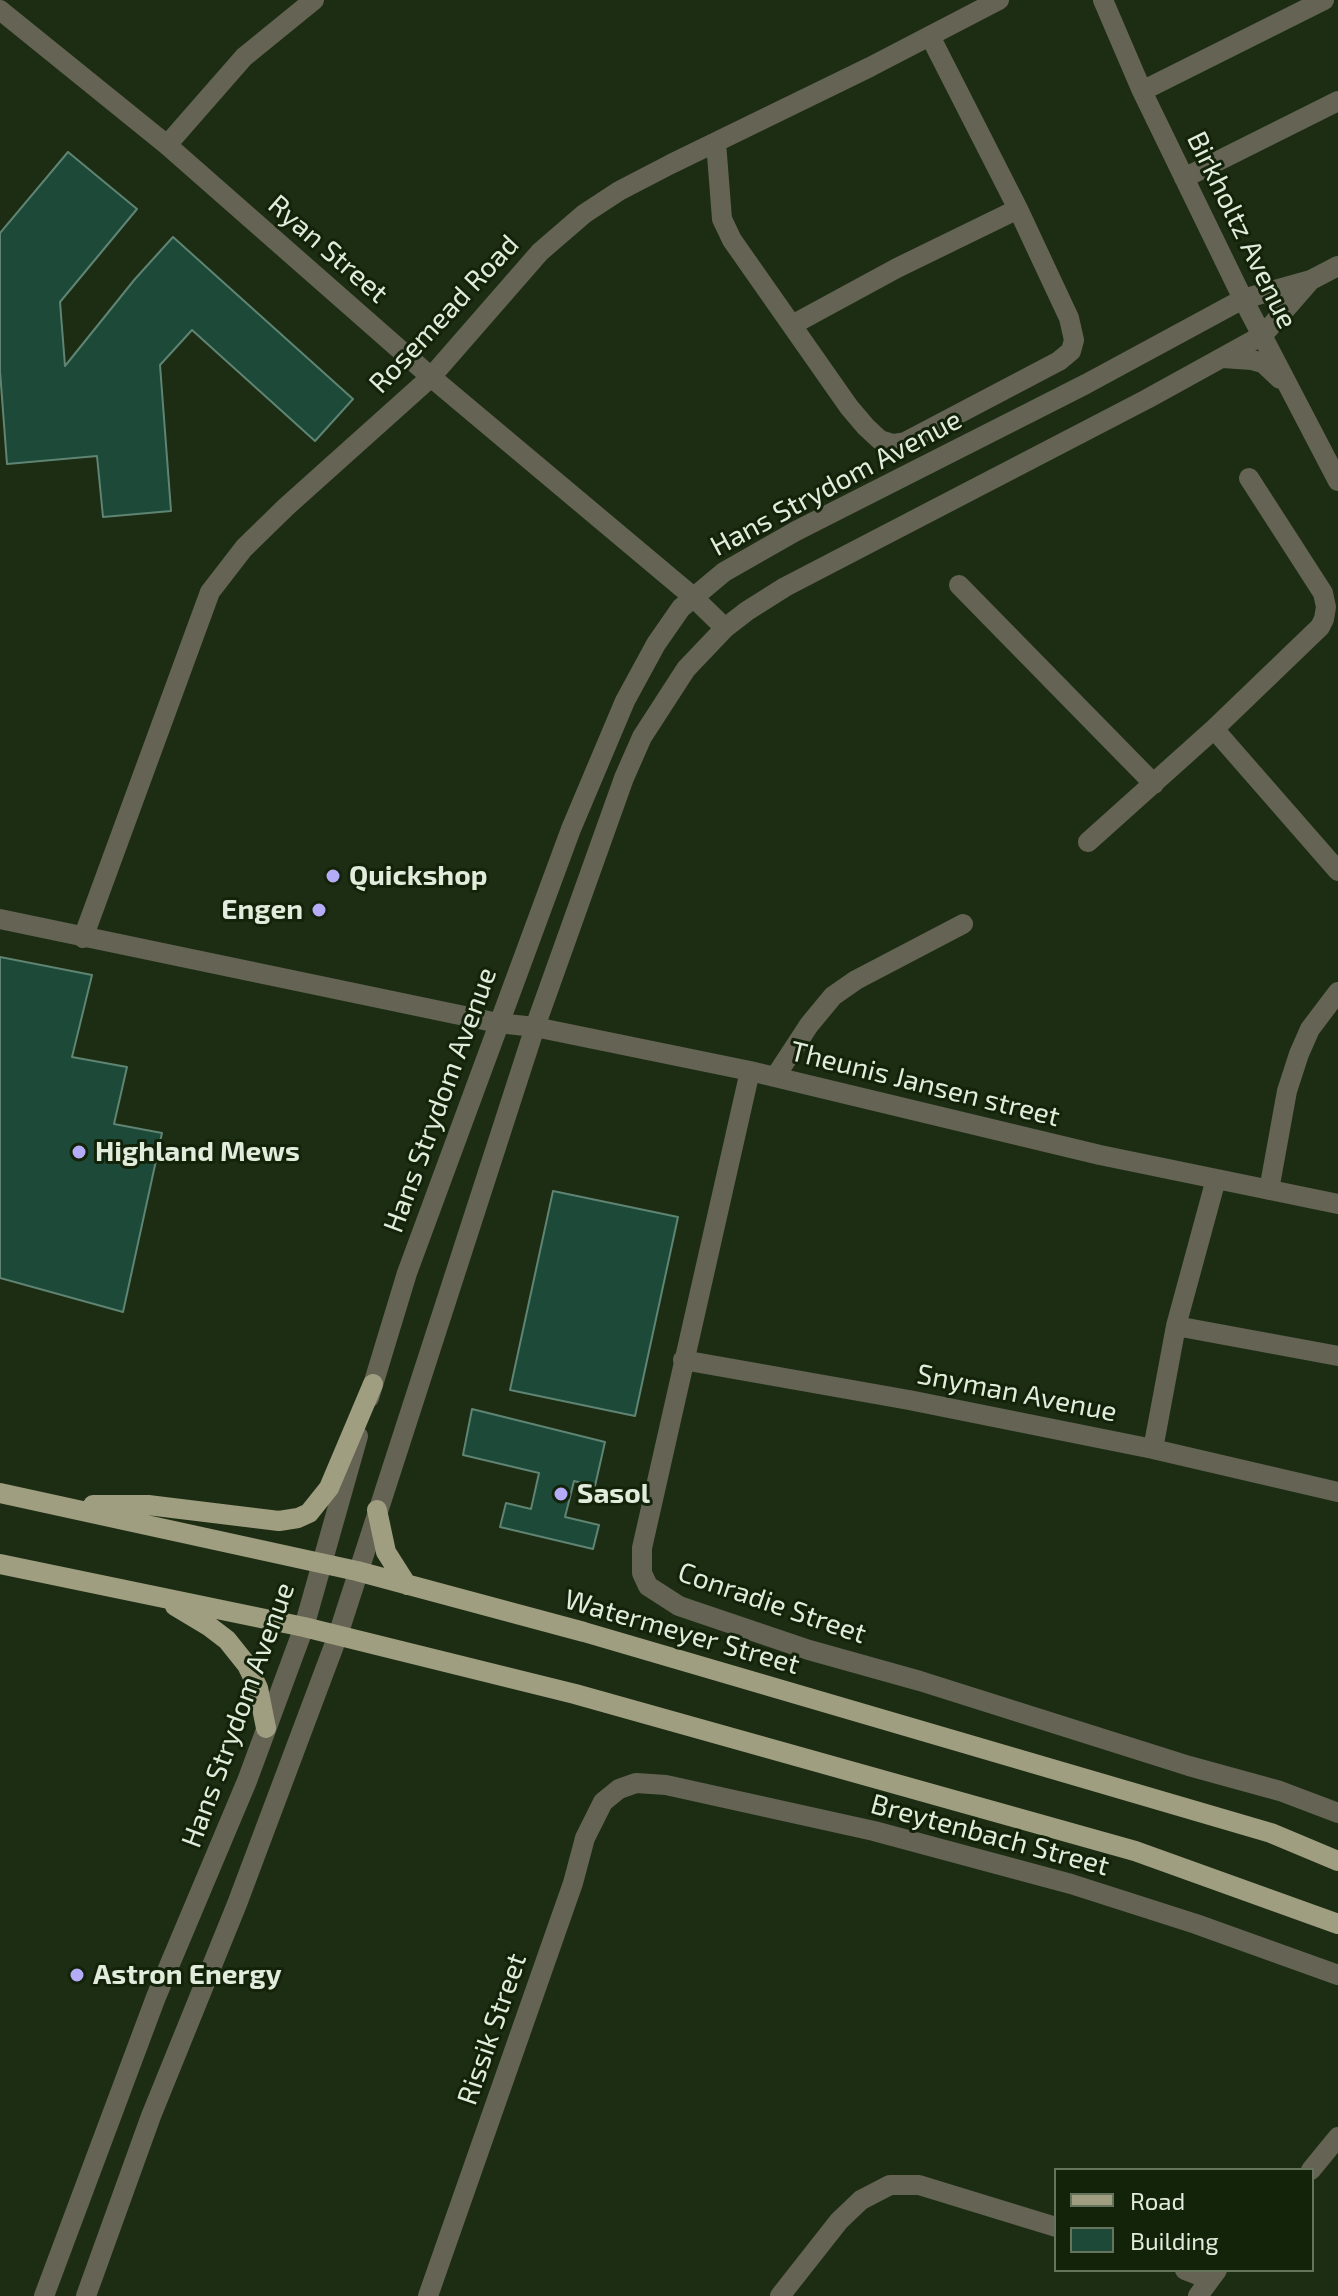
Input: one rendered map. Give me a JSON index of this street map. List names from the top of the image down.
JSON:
{
  "streets": {
    "main road": ["Watermeyer Street"],
    "street": [
      "Birkholtz Avenue",
      "Ryan Street",
      "Rosemead Road",
      "Hans Strydom Avenue",
      "Theunis Jansen street",
      "Snyman Avenue",
      "Conradie Street",
      "Breytenbach Street",
      "Rissik Street"
    ]
  },
  "crossings": [
    ["Birkholtz Avenue", "Hans Strydom Avenue"],
    ["Ryan Street", "Rosemead Road"],
    ["Ryan Street", "Hans Strydom Avenue"],
    ["Rosemead Road", "Theunis Jansen street"],
    ["Hans Strydom Avenue", "Theunis Jansen street"],
    ["Hans Strydom Avenue", "Watermeyer Street"],
    ["Theunis Jansen street", "Conradie Street"],
    ["Snyman Avenue", "Conradie Street"],
    ["Breytenbach Street", "Rissik Street"]
  ],
  "places": [
    "Quickshop",
    "Engen",
    "Highland Mews",
    "Sasol",
    "Astron Energy"
  ],
  "legend": ["Road", "Building"]
}
